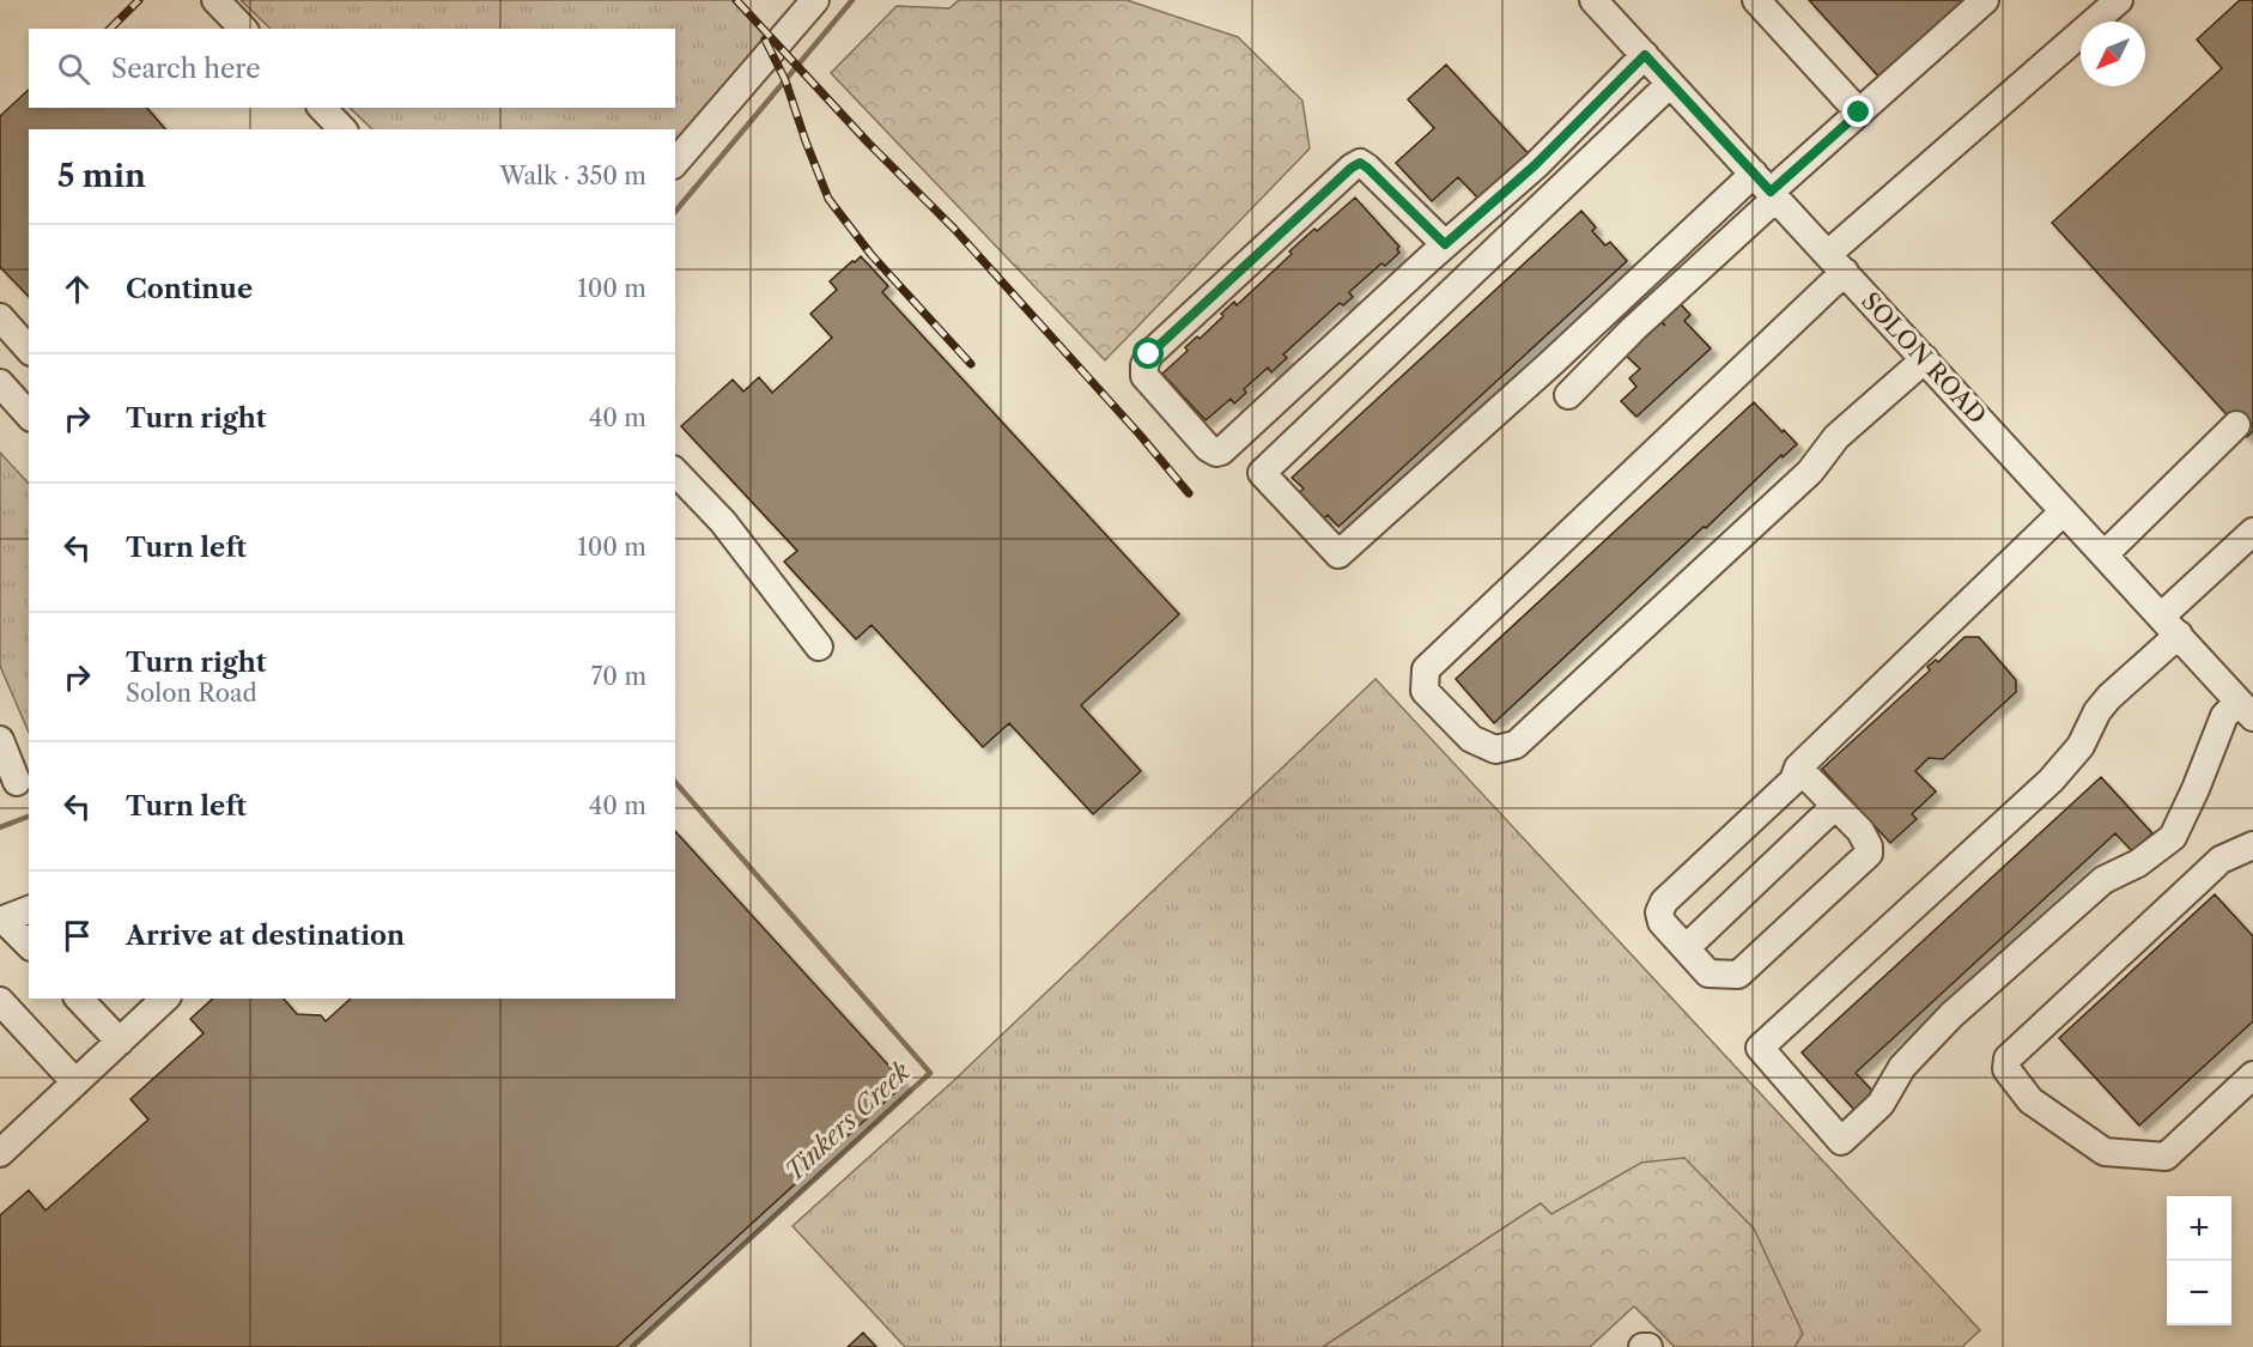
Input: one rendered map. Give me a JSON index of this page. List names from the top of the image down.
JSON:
{
  "streets": {
    "street": ["SOLON ROAD"]
  },
  "water": ["Tinkers Creek"],
  "north": "bottom left",
  "page": {
    "search": "Search here",
    "heading": ["5 min", "Walk · 350 m"],
    "list": [
      ["Continue", "100 m"],
      ["Turn right", "40 m"],
      ["Turn left", "100 m"],
      ["Turn right", "Solon Road", "70 m"],
      ["Turn left", "40 m"],
      "Arrive at destination"
    ],
    "map_buttons": ["+", "−"]
  }
}
